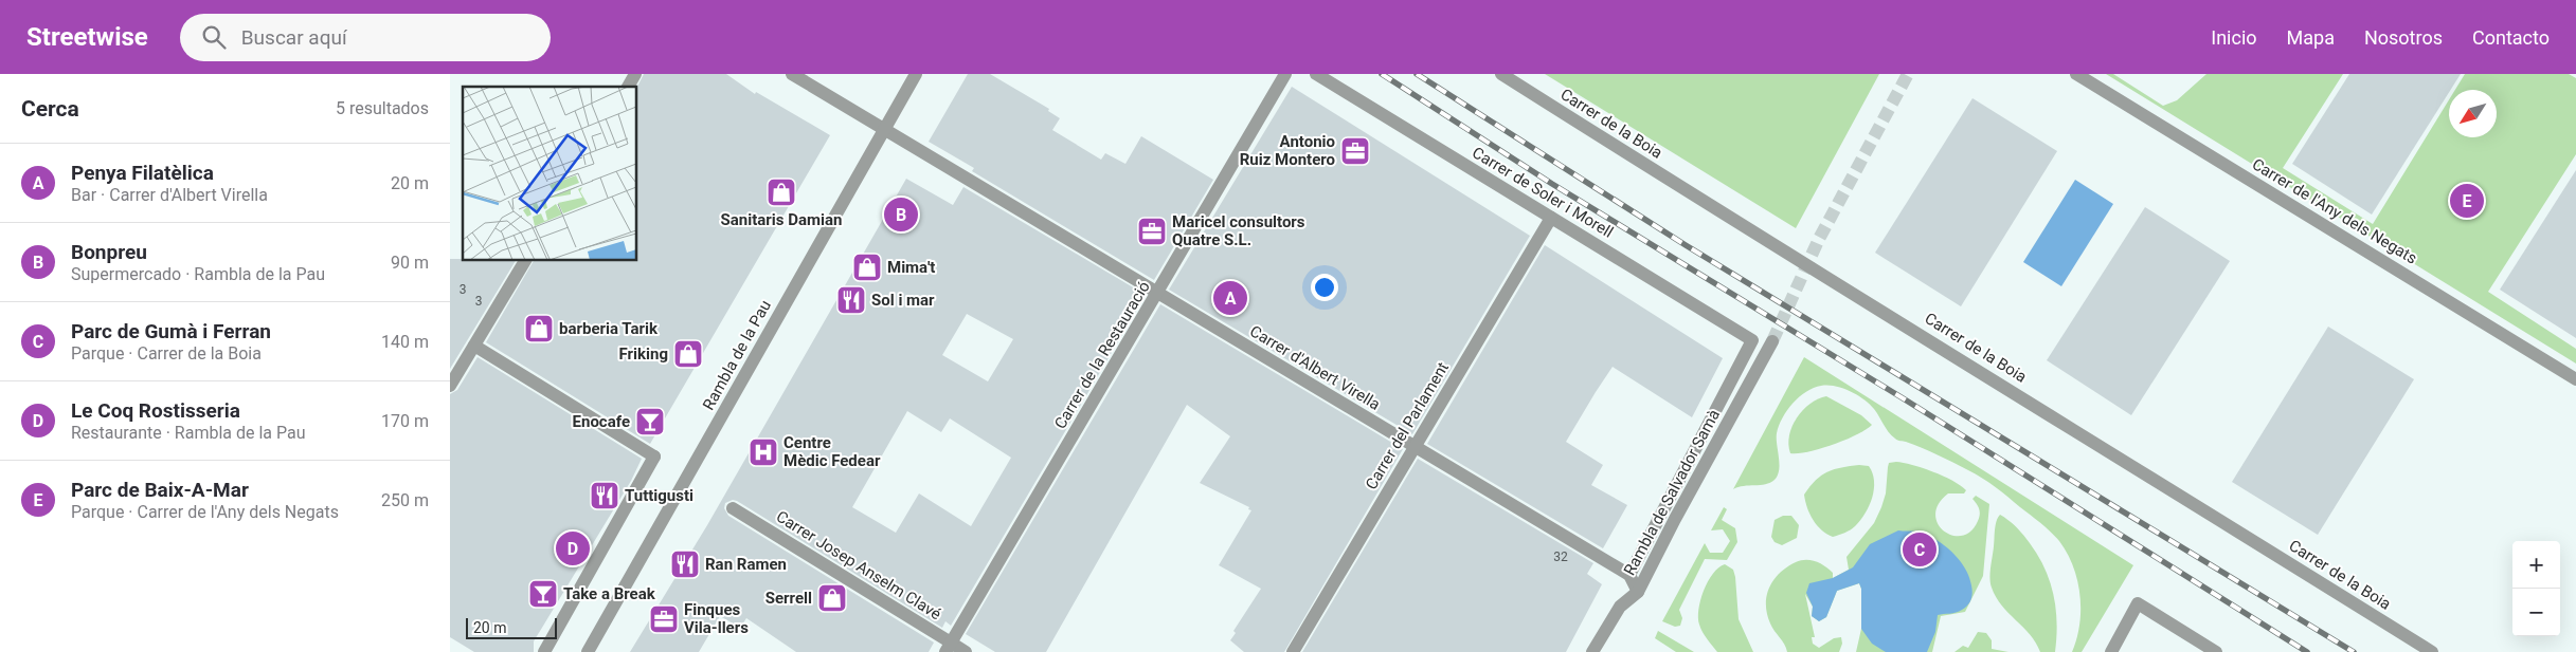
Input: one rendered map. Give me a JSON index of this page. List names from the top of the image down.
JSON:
{
  "streets": {
    "street": [
      "Carrer de la Boia",
      "Carrer de Soler i Morell",
      "Carrer de l'Any dels Negats",
      "Rambla de la Pau",
      "Carrer de la Restauració",
      "Carrer d'Albert Virella",
      "Carrer del Parlament",
      "Rambla de Salvador Samà",
      "Carrer Josep Anselm Clavé"
    ]
  },
  "crossings": [
    ["Carrer de Soler i Morell", "Carrer del Parlament"],
    ["Carrer de Soler i Morell", "Rambla de Salvador Samà"],
    ["Rambla de la Pau", "Carrer d'Albert Virella"],
    ["Carrer de la Restauració", "Carrer d'Albert Virella"],
    ["Carrer de la Restauració", "Carrer Josep Anselm Clavé"],
    ["Carrer d'Albert Virella", "Carrer del Parlament"],
    ["Carrer d'Albert Virella", "Rambla de Salvador Samà"]
  ],
  "places": {
    "office": ["Antonio Ruiz Montero", "Maricel consultors Quatre S.L.", "Finques Vila-llers"],
    "shop": [
      "Sanitaris Damian",
      "Mima't",
      "barberia Tarik",
      "Friking",
      "Serrell"
    ],
    "restaurant": ["Sol i mar", "Tuttigusti", "Ran Ramen"],
    "bar": ["Enocafe", "Take a Break"],
    "hospital": ["Centre Mèdic Fedear"]
  },
  "house_numbers": ["3", "3", "32"],
  "scale_bar": "20 m",
  "north": "bottom left",
  "page": {
    "header": "Streetwise",
    "search": "Buscar aquí",
    "nav": [
      "Inicio",
      "Mapa",
      "Nosotros",
      "Contacto"
    ],
    "heading": ["Cerca", "5 resultados"],
    "list": [
      {
        "mark": "A",
        "name": "Penya Filatèlica",
        "note": "Bar · Carrer d'Albert Virella",
        "value": "20 m"
      },
      {
        "mark": "B",
        "name": "Bonpreu",
        "note": "Supermercado · Rambla de la Pau",
        "value": "90 m"
      },
      {
        "mark": "C",
        "name": "Parc de Gumà i Ferran",
        "note": "Parque · Carrer de la Boia",
        "value": "140 m"
      },
      {
        "mark": "D",
        "name": "Le Coq Rostisseria",
        "note": "Restaurante · Rambla de la Pau",
        "value": "170 m"
      },
      {
        "mark": "E",
        "name": "Parc de Baix-A-Mar",
        "note": "Parque · Carrer de l'Any dels Negats",
        "value": "250 m"
      }
    ],
    "pins": [
      "E",
      "B",
      "A",
      "D",
      "C"
    ],
    "map_buttons": ["+", "−"],
    "scale": "20 m"
  }
}
